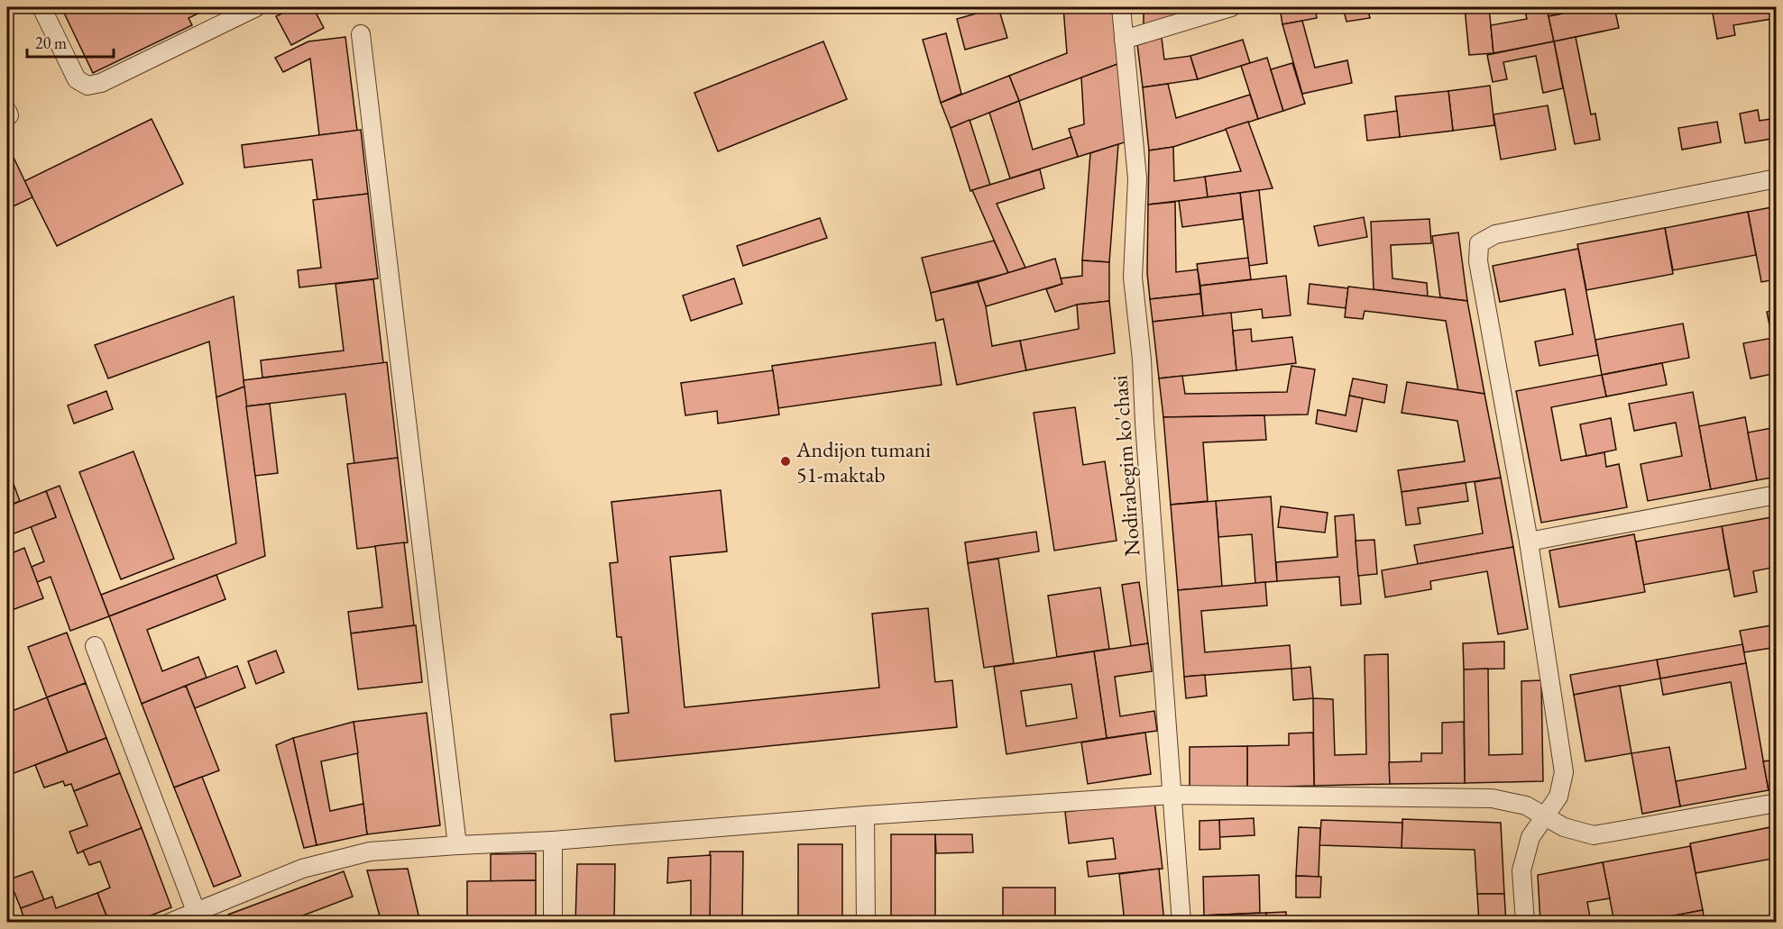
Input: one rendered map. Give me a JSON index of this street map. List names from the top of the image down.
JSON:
{
  "streets": {
    "lane": ["Nodirabegim ko'chasi"]
  },
  "places": ["Andijon tumani 51-maktab"],
  "scale_bar": "20 m"
}
